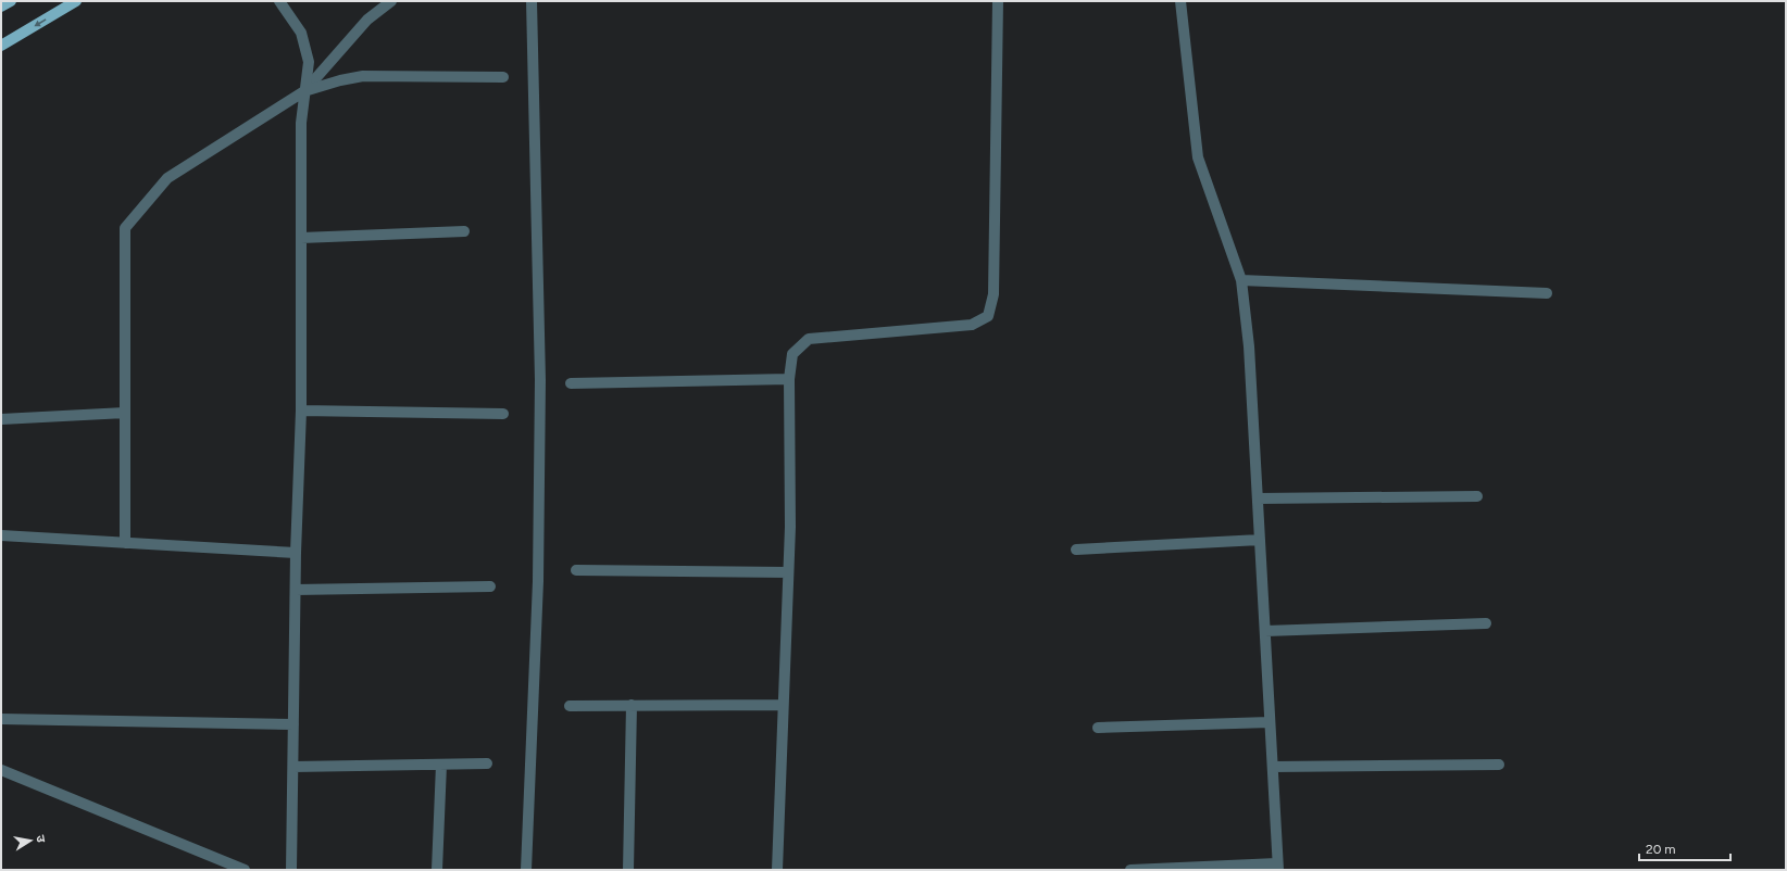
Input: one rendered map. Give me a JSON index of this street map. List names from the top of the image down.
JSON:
{
  "scale_bar": "20 m",
  "north": "right"
}
